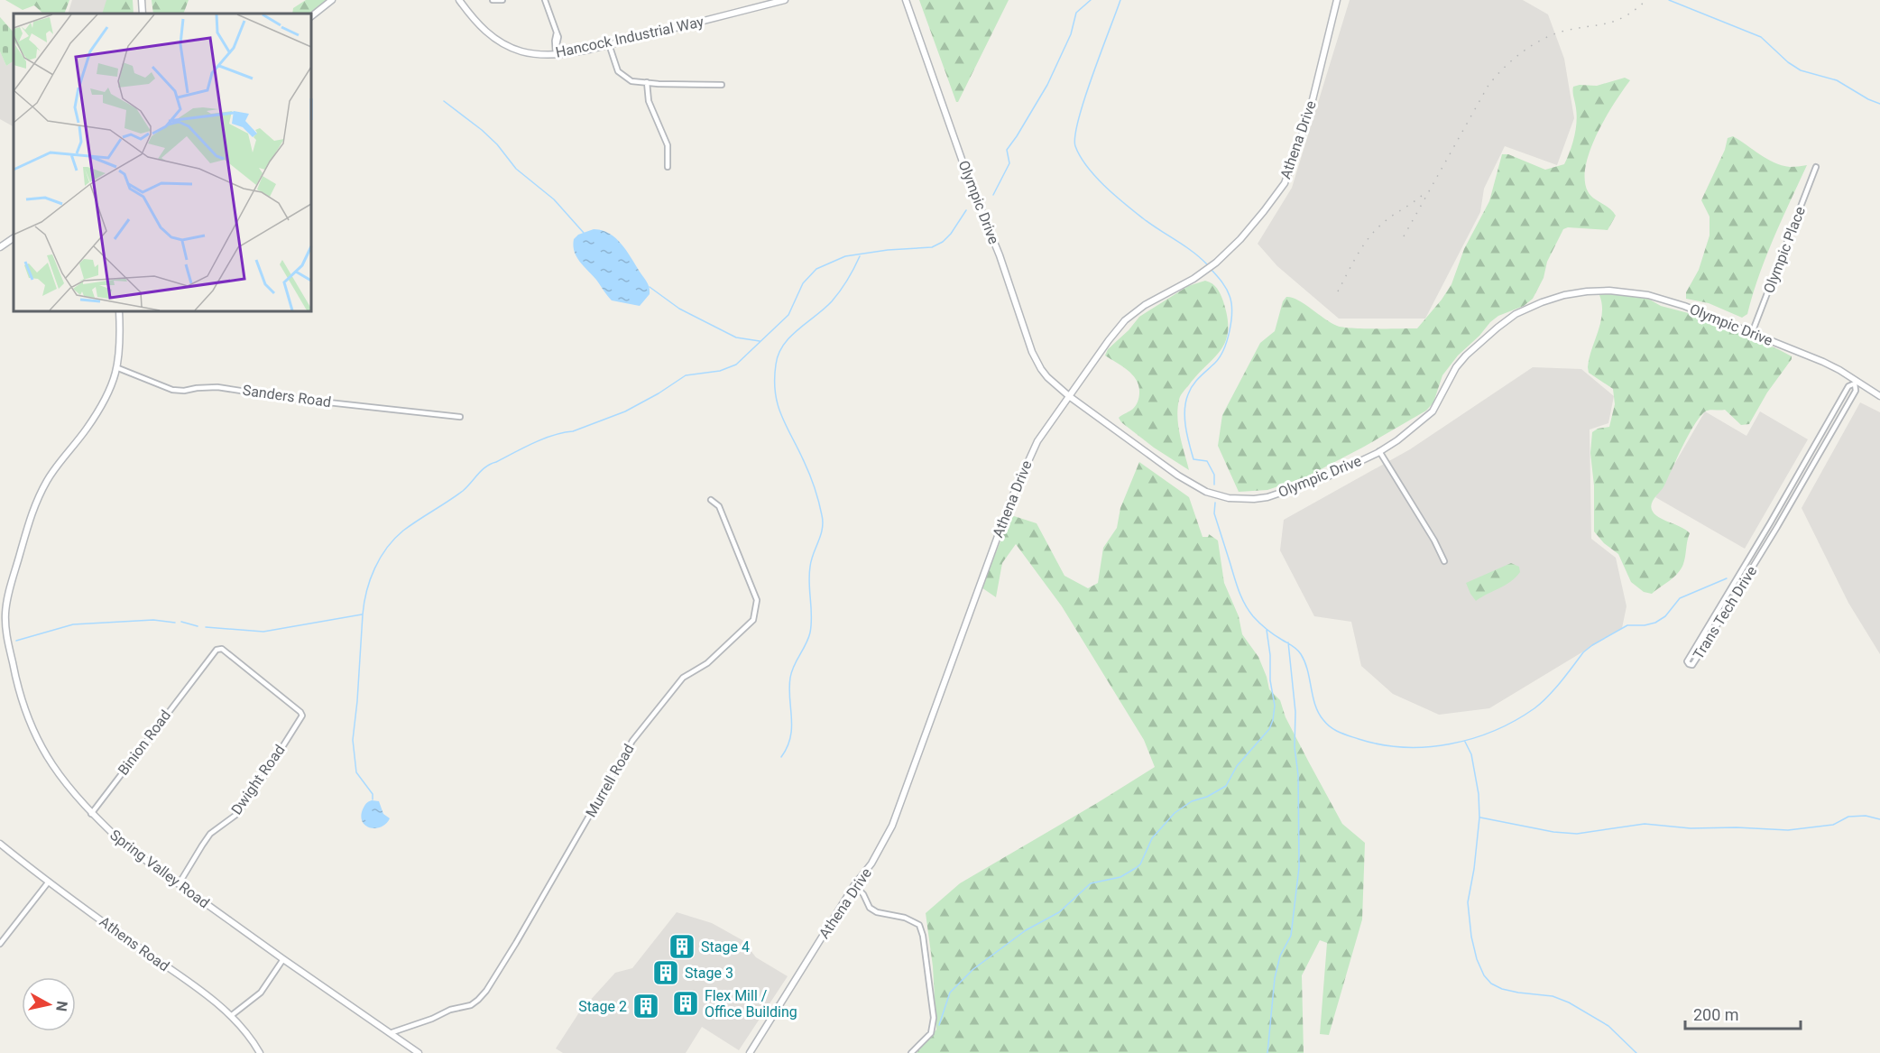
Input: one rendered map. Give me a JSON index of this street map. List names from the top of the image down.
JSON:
{
  "streets": {
    "street": [
      "Hancock Industrial Way",
      "Athena Drive",
      "Olympic Drive",
      "Olympic Place",
      "Sanders Road",
      "Trans Tech Drive",
      "Binion Road",
      "Dwight Road",
      "Murrell Road",
      "Spring Valley Road",
      "Athens Road"
    ]
  },
  "crossings": [
    ["Athena Drive", "Olympic Drive"],
    ["Olympic Drive", "Olympic Place"],
    ["Olympic Drive", "Trans Tech Drive"],
    ["Sanders Road", "Spring Valley Road"],
    ["Binion Road", "Dwight Road"],
    ["Binion Road", "Spring Valley Road"],
    ["Dwight Road", "Spring Valley Road"],
    ["Murrell Road", "Spring Valley Road"]
  ],
  "places": {
    "building": [
      "Stage 4",
      "Stage 3",
      "Flex Mill / Office Building",
      "Stage 2"
    ]
  },
  "scale_bar": "200 m",
  "north": "right"
}
